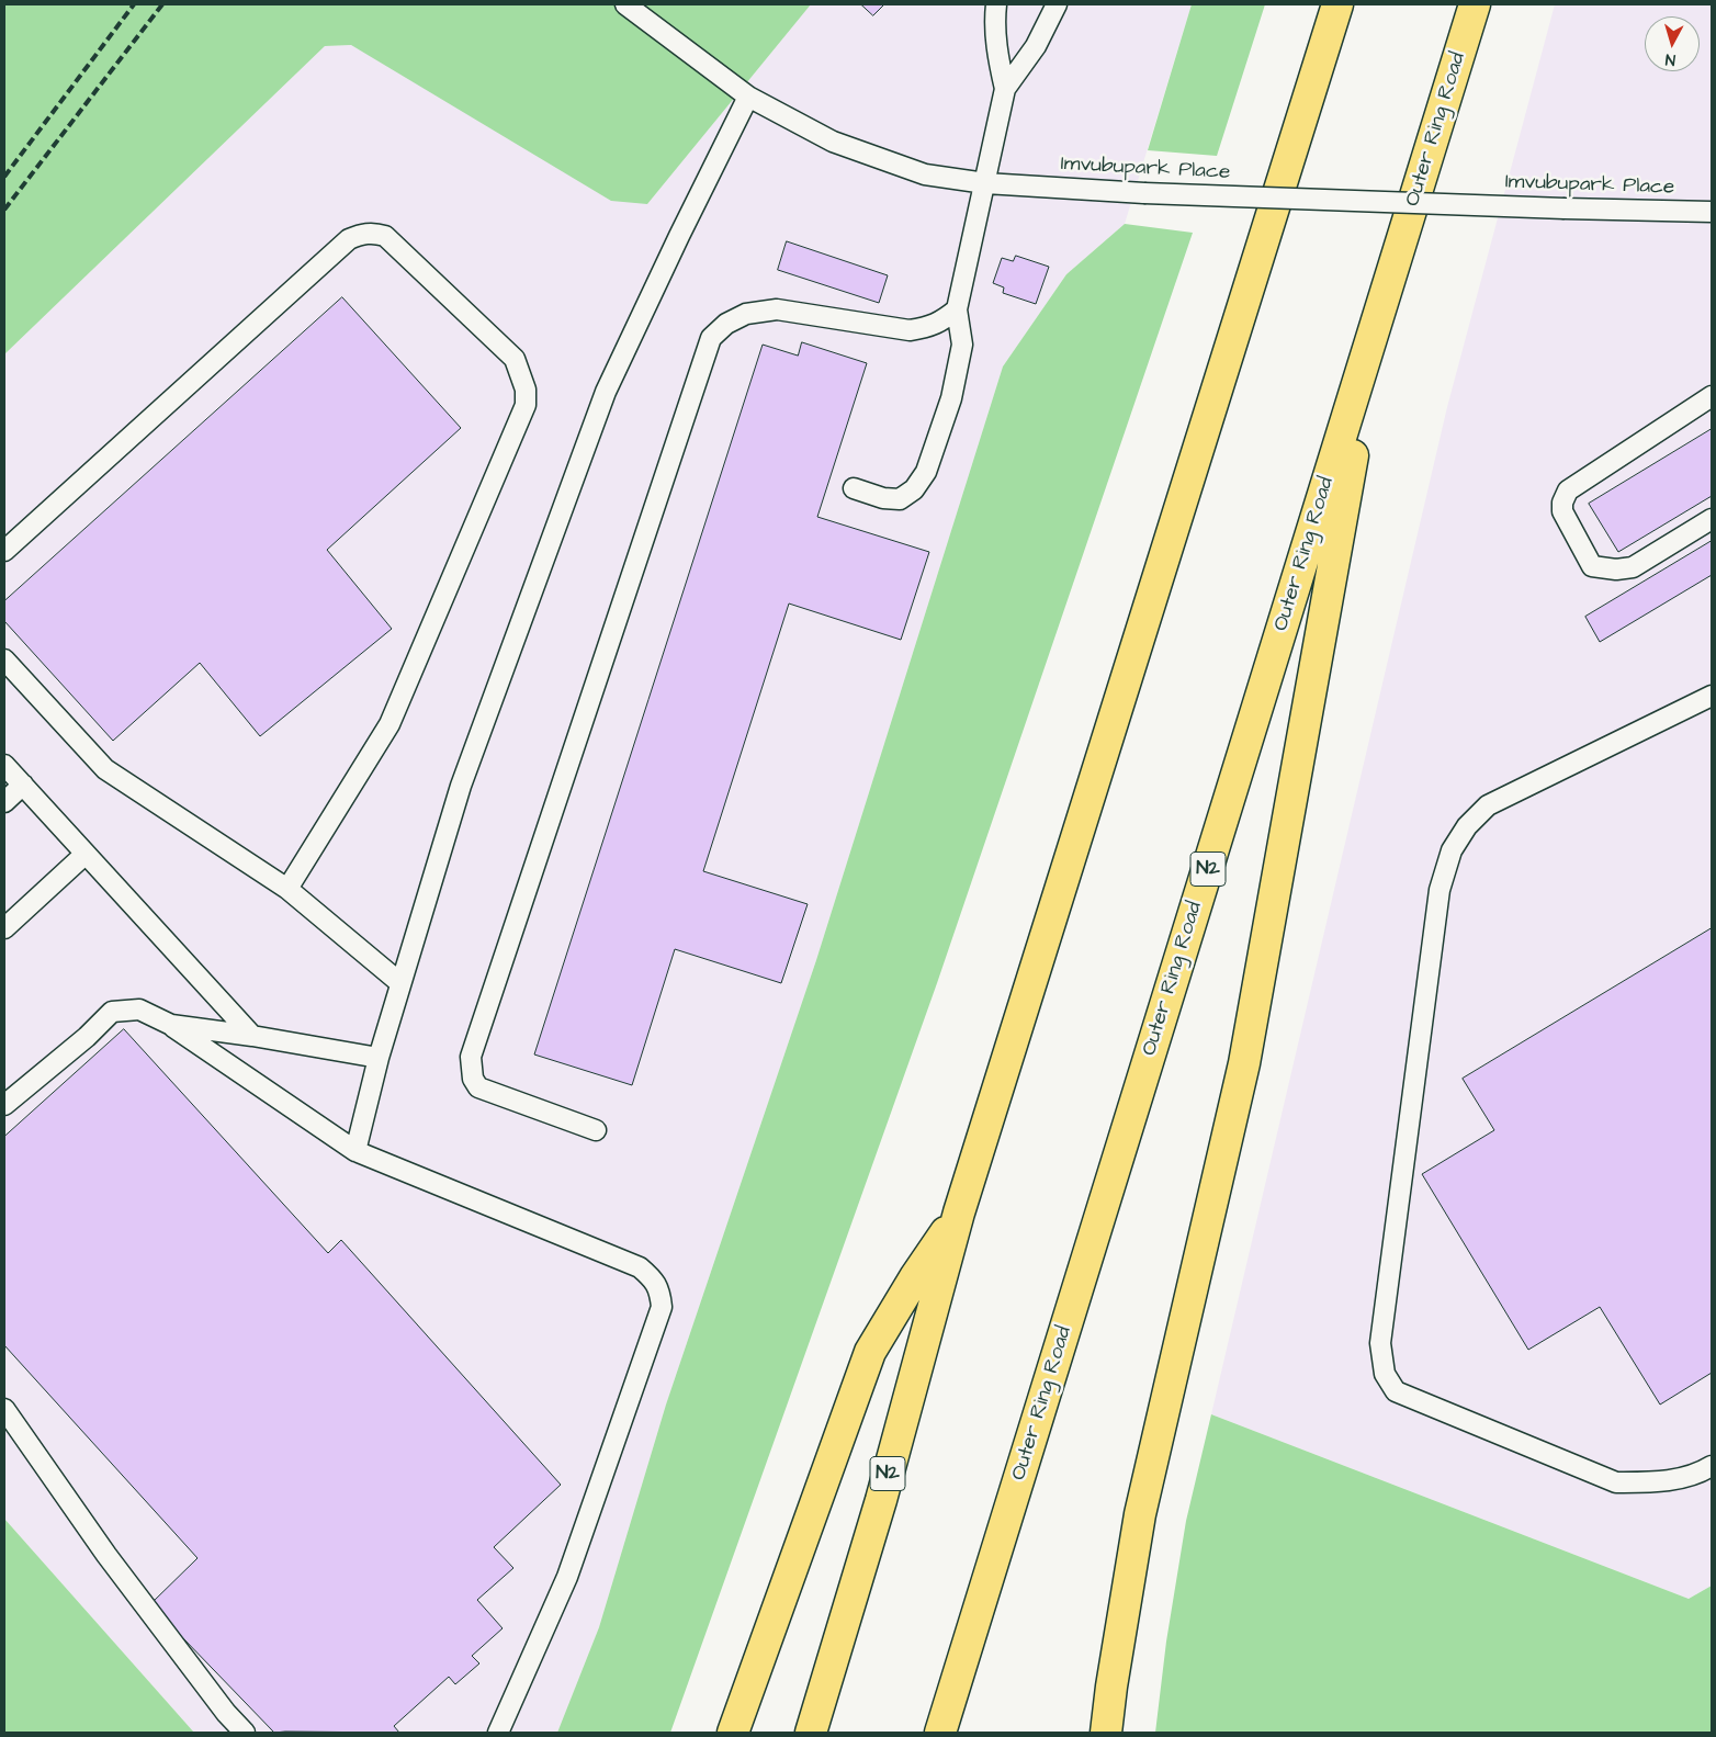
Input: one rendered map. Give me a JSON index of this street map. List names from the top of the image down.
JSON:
{
  "streets": {
    "highway": ["Outer Ring Road", "N2"],
    "lane": ["Imvubupark Place"]
  },
  "north": "bottom"
}
